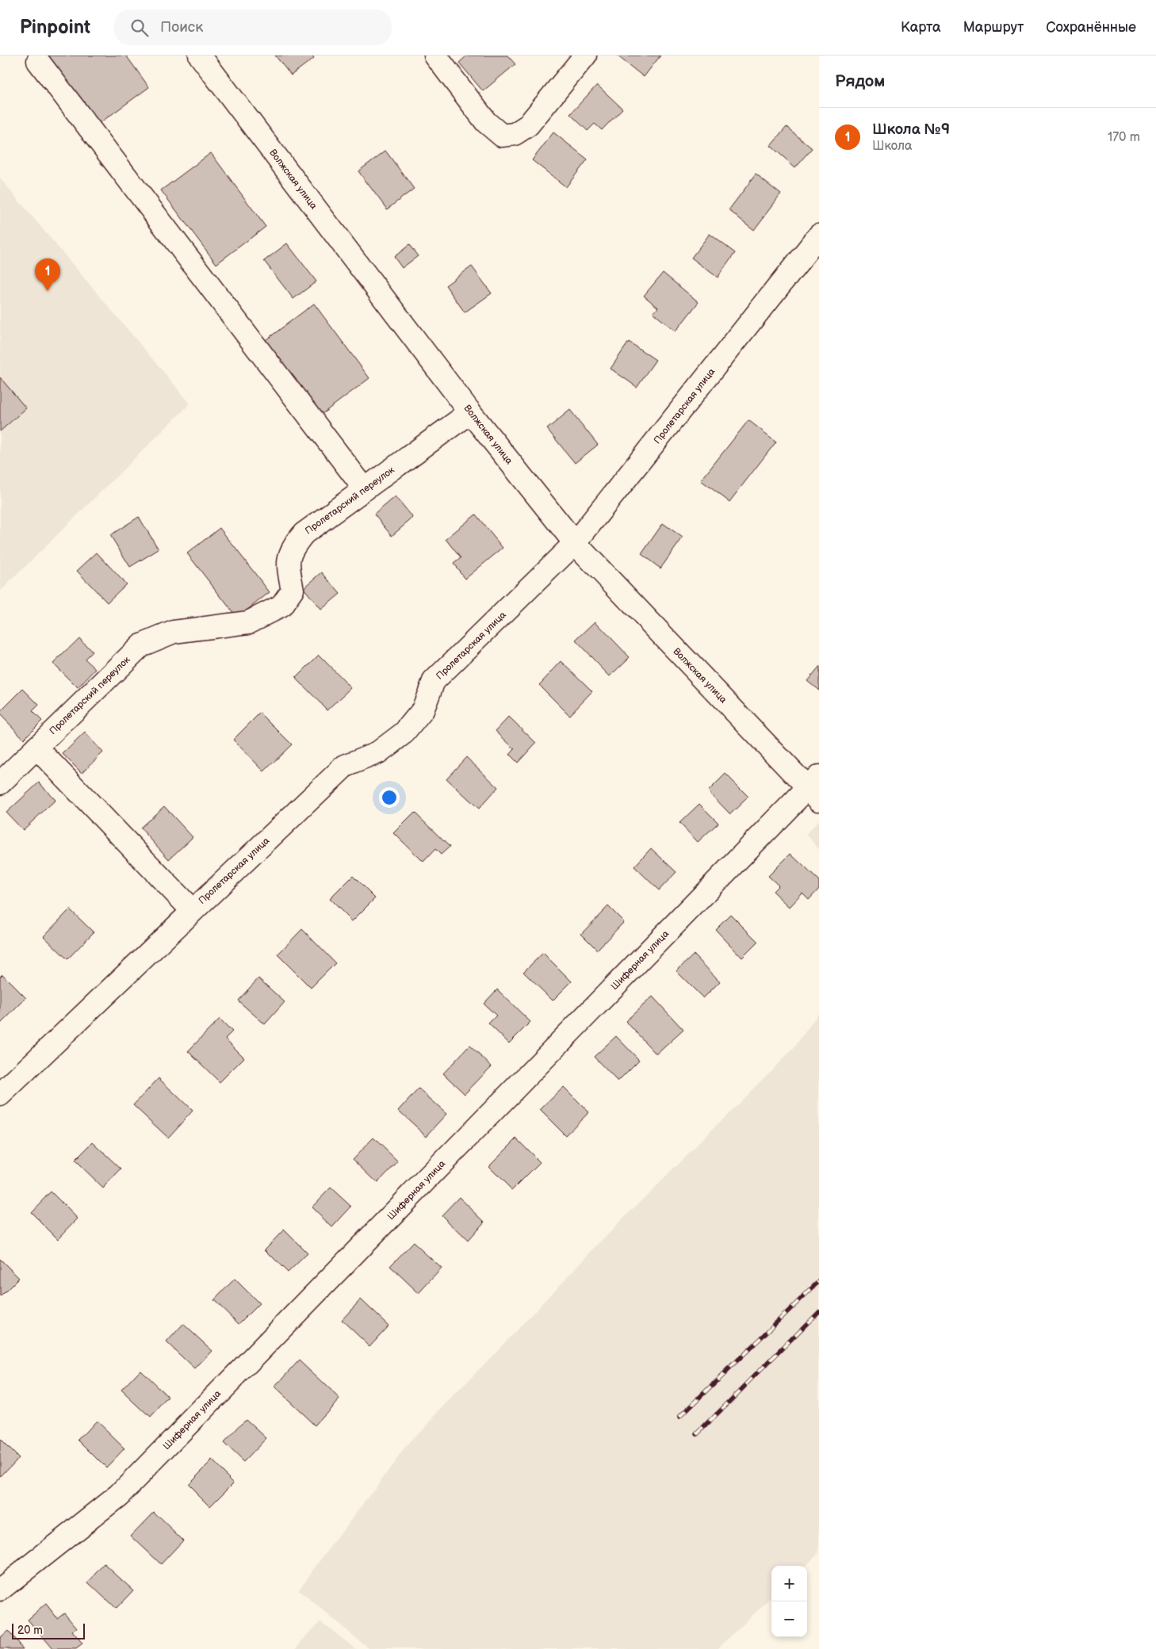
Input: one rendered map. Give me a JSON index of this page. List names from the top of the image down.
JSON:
{
  "streets": {
    "street": [
      "Волжская улица",
      "Пролетарская улица",
      "Пролетарский переулок",
      "Шиферная улица"
    ]
  },
  "crossings": [
    ["Волжская улица", "Пролетарская улица"],
    ["Волжская улица", "Пролетарский переулок"],
    ["Волжская улица", "Шиферная улица"]
  ],
  "scale_bar": "20 m",
  "page": {
    "header": "Pinpoint",
    "search": "Поиск",
    "nav": ["Карта", "Маршрут", "Сохранённые"],
    "heading": "Рядом",
    "list": [
      {
        "mark": "1",
        "name": "Школа №9",
        "note": "Школа",
        "value": "170 m"
      }
    ],
    "pins": "1",
    "map_buttons": ["+", "−"],
    "scale": "20 m"
  }
}
